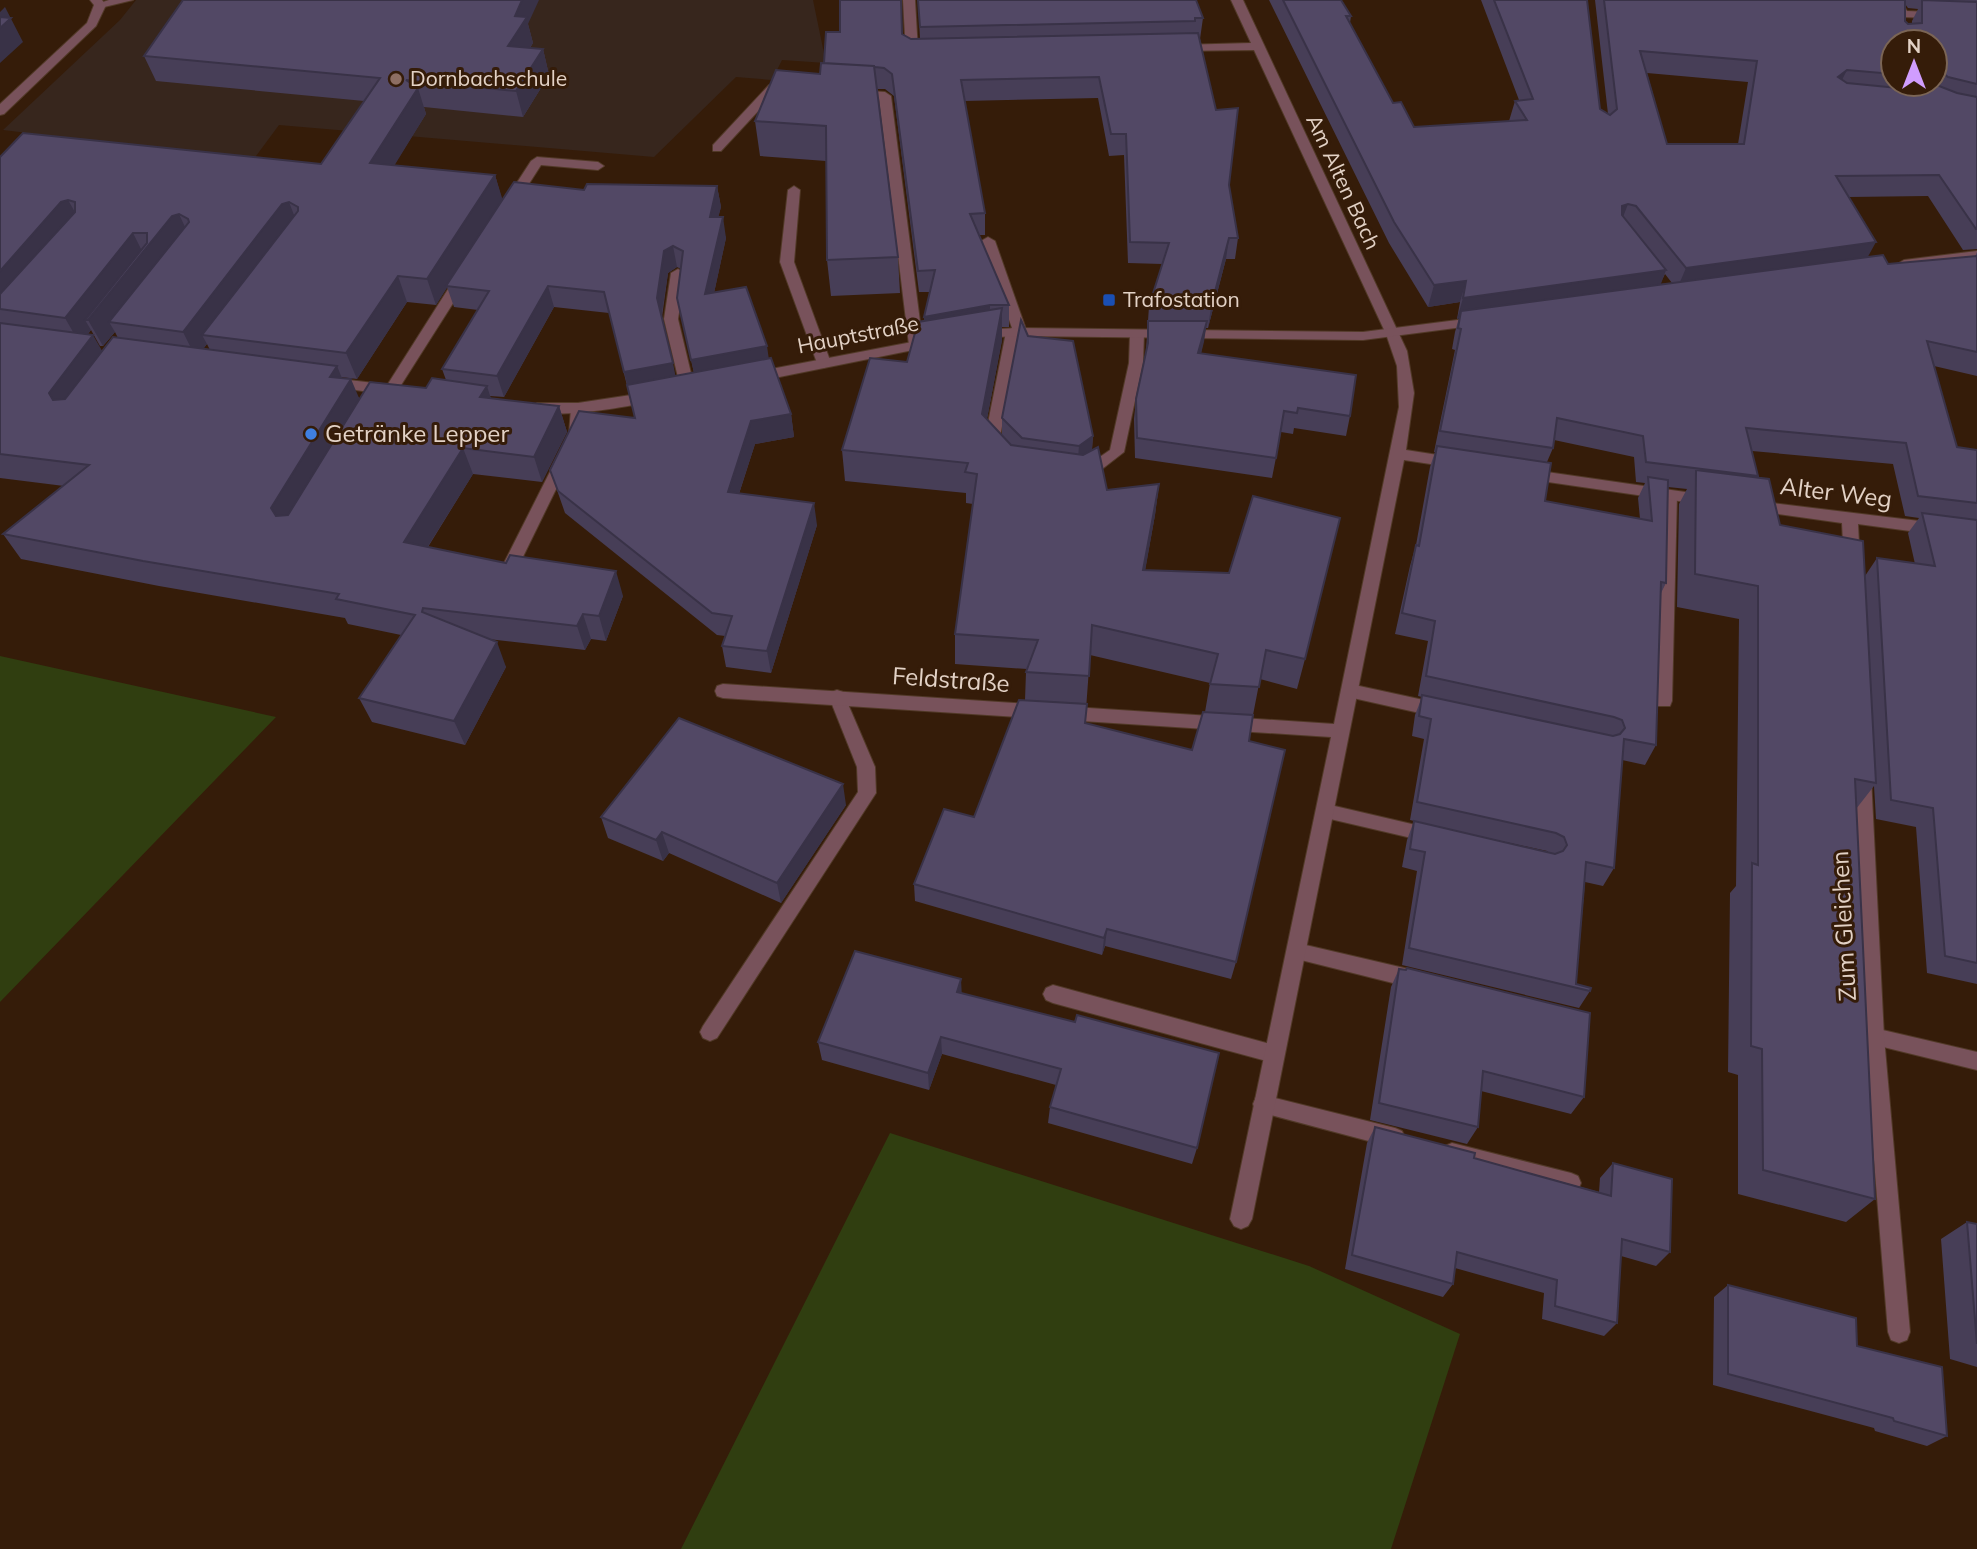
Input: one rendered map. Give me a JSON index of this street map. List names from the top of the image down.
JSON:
{
  "streets": {
    "street": [
      "Am Alten Bach",
      "Hauptstraße",
      "Alter Weg",
      "Feldstraße",
      "Zum Gleichen"
    ]
  },
  "crossings": [
    ["Am Alten Bach", "Hauptstraße"]
  ],
  "places": {
    "other": ["Dornbachschule", "Getränke Lepper"],
    "transit": ["Trafostation"]
  },
  "north": "top"
}
